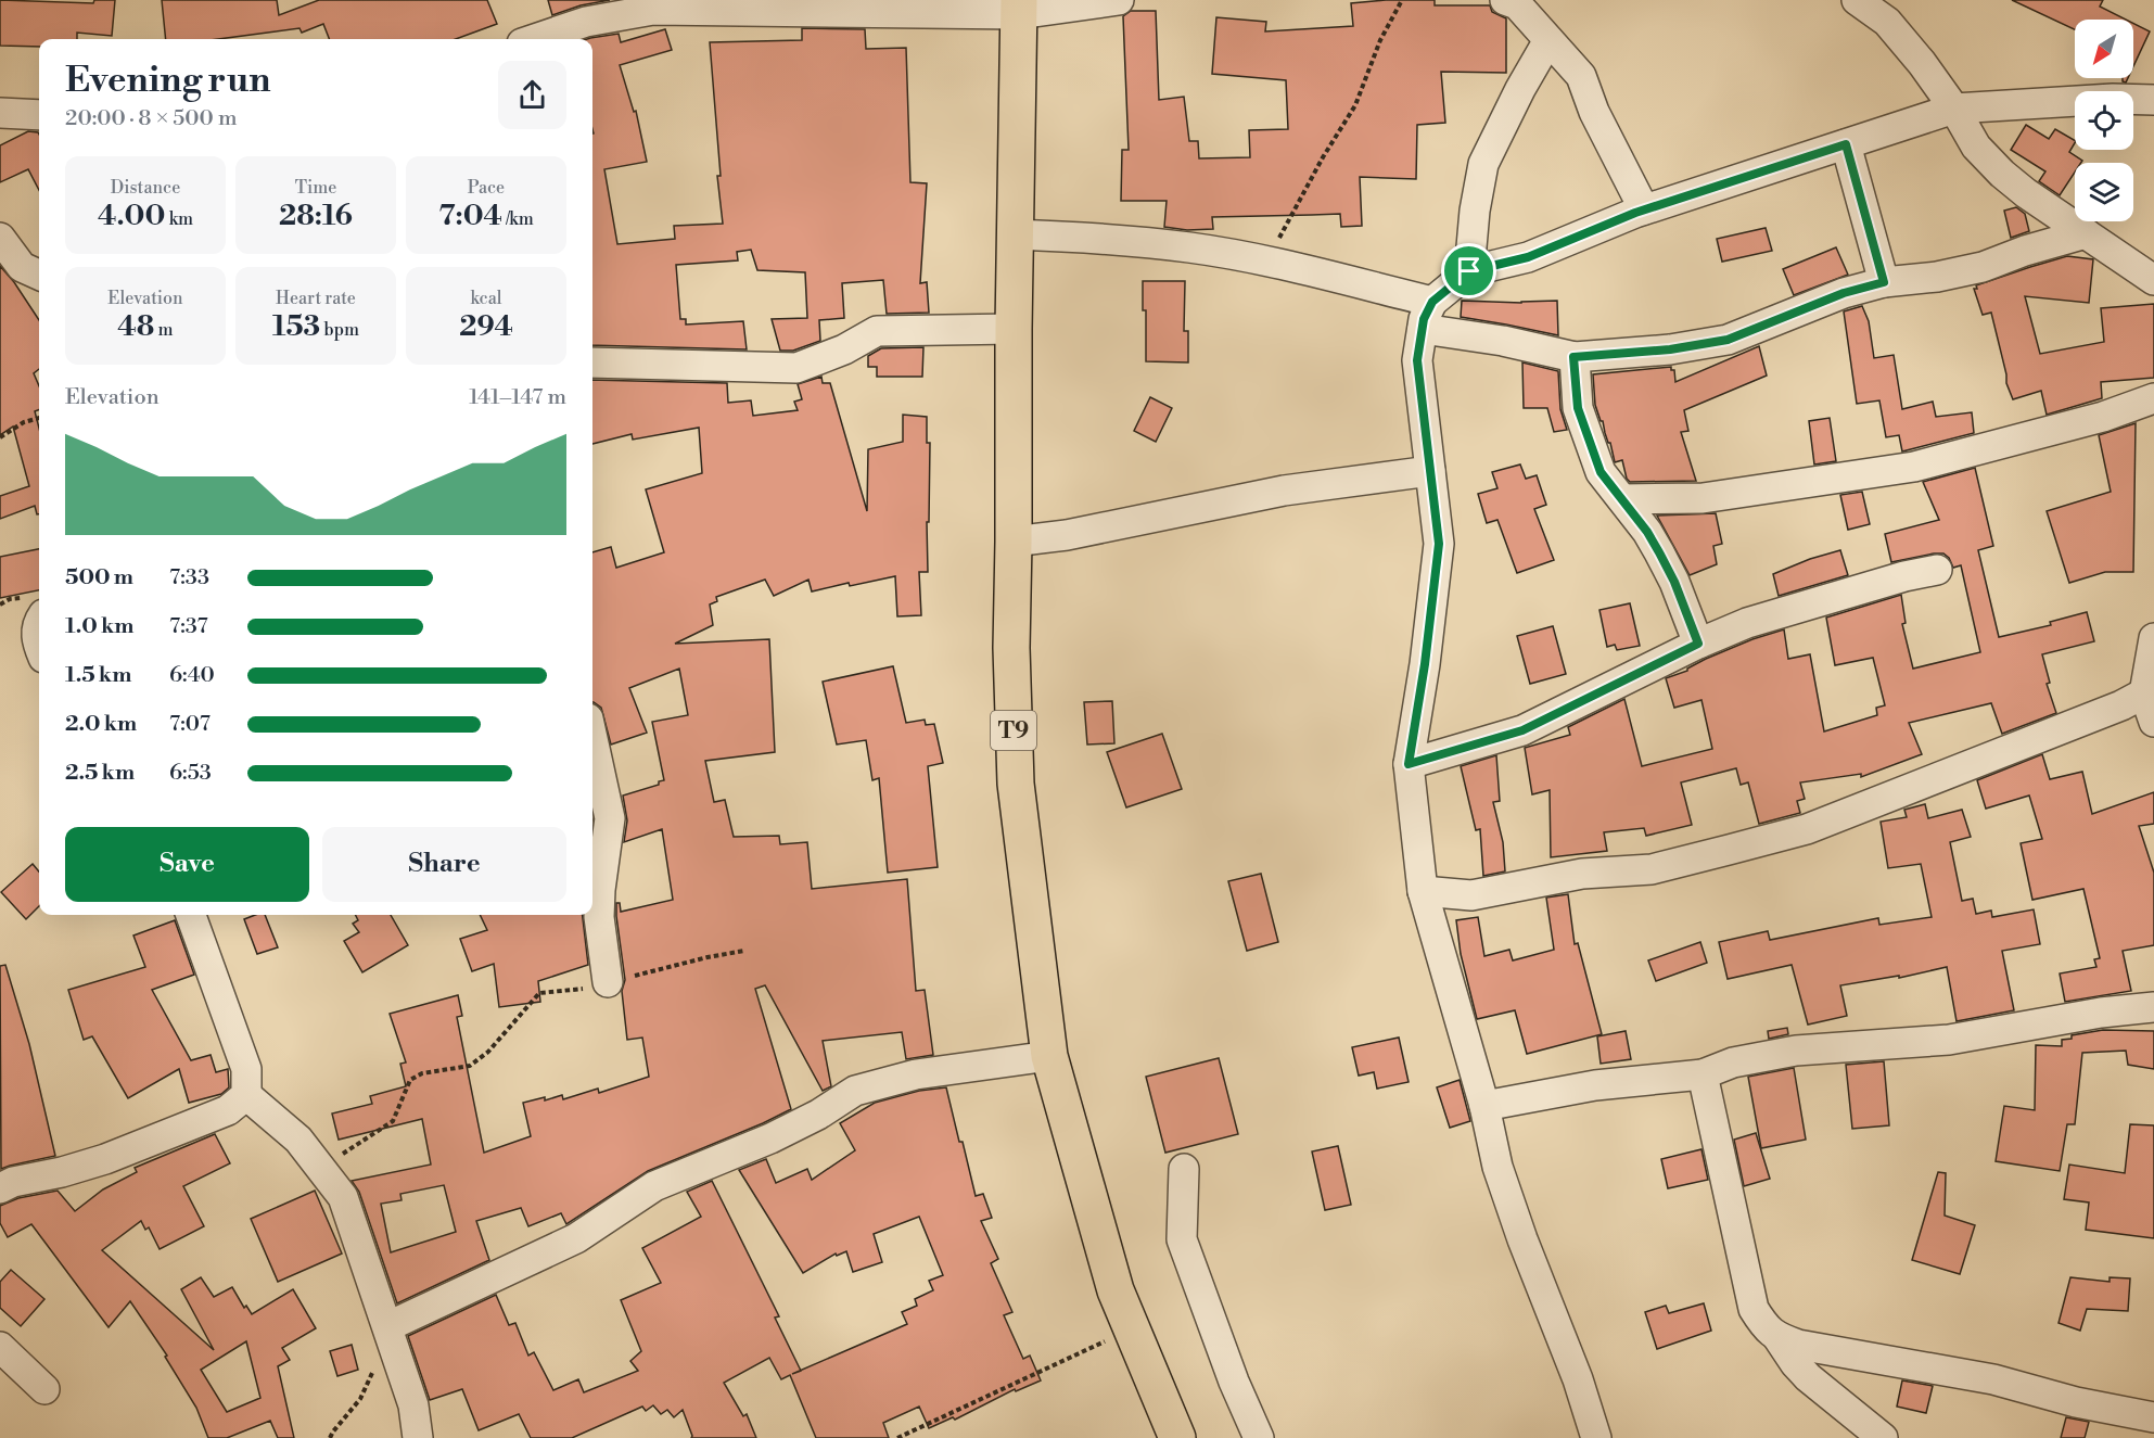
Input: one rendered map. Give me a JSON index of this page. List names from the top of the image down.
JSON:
{
  "streets": {
    "highway": ["T9"]
  },
  "north": "bottom left",
  "page": {
    "heading": ["Evening run", "20:00 · 8 × 500 m"],
    "stats": [
      ["Distance", "4.00 km"],
      ["Time", "28:16"],
      ["Pace", "7:04 /km"],
      ["Elevation", "48 m"],
      ["Heart rate", "153 bpm"],
      ["kcal", "294"]
    ],
    "chart": ["Elevation", "141–147 m"],
    "list": [
      {
        "name": "500 m",
        "note": "7:33"
      },
      {
        "name": "1.0 km",
        "note": "7:37"
      },
      {
        "name": "1.5 km",
        "note": "6:40"
      },
      {
        "name": "2.0 km",
        "note": "7:07"
      },
      {
        "name": "2.5 km",
        "note": "6:53"
      }
    ],
    "buttons": ["Save", "Share"]
  }
}
